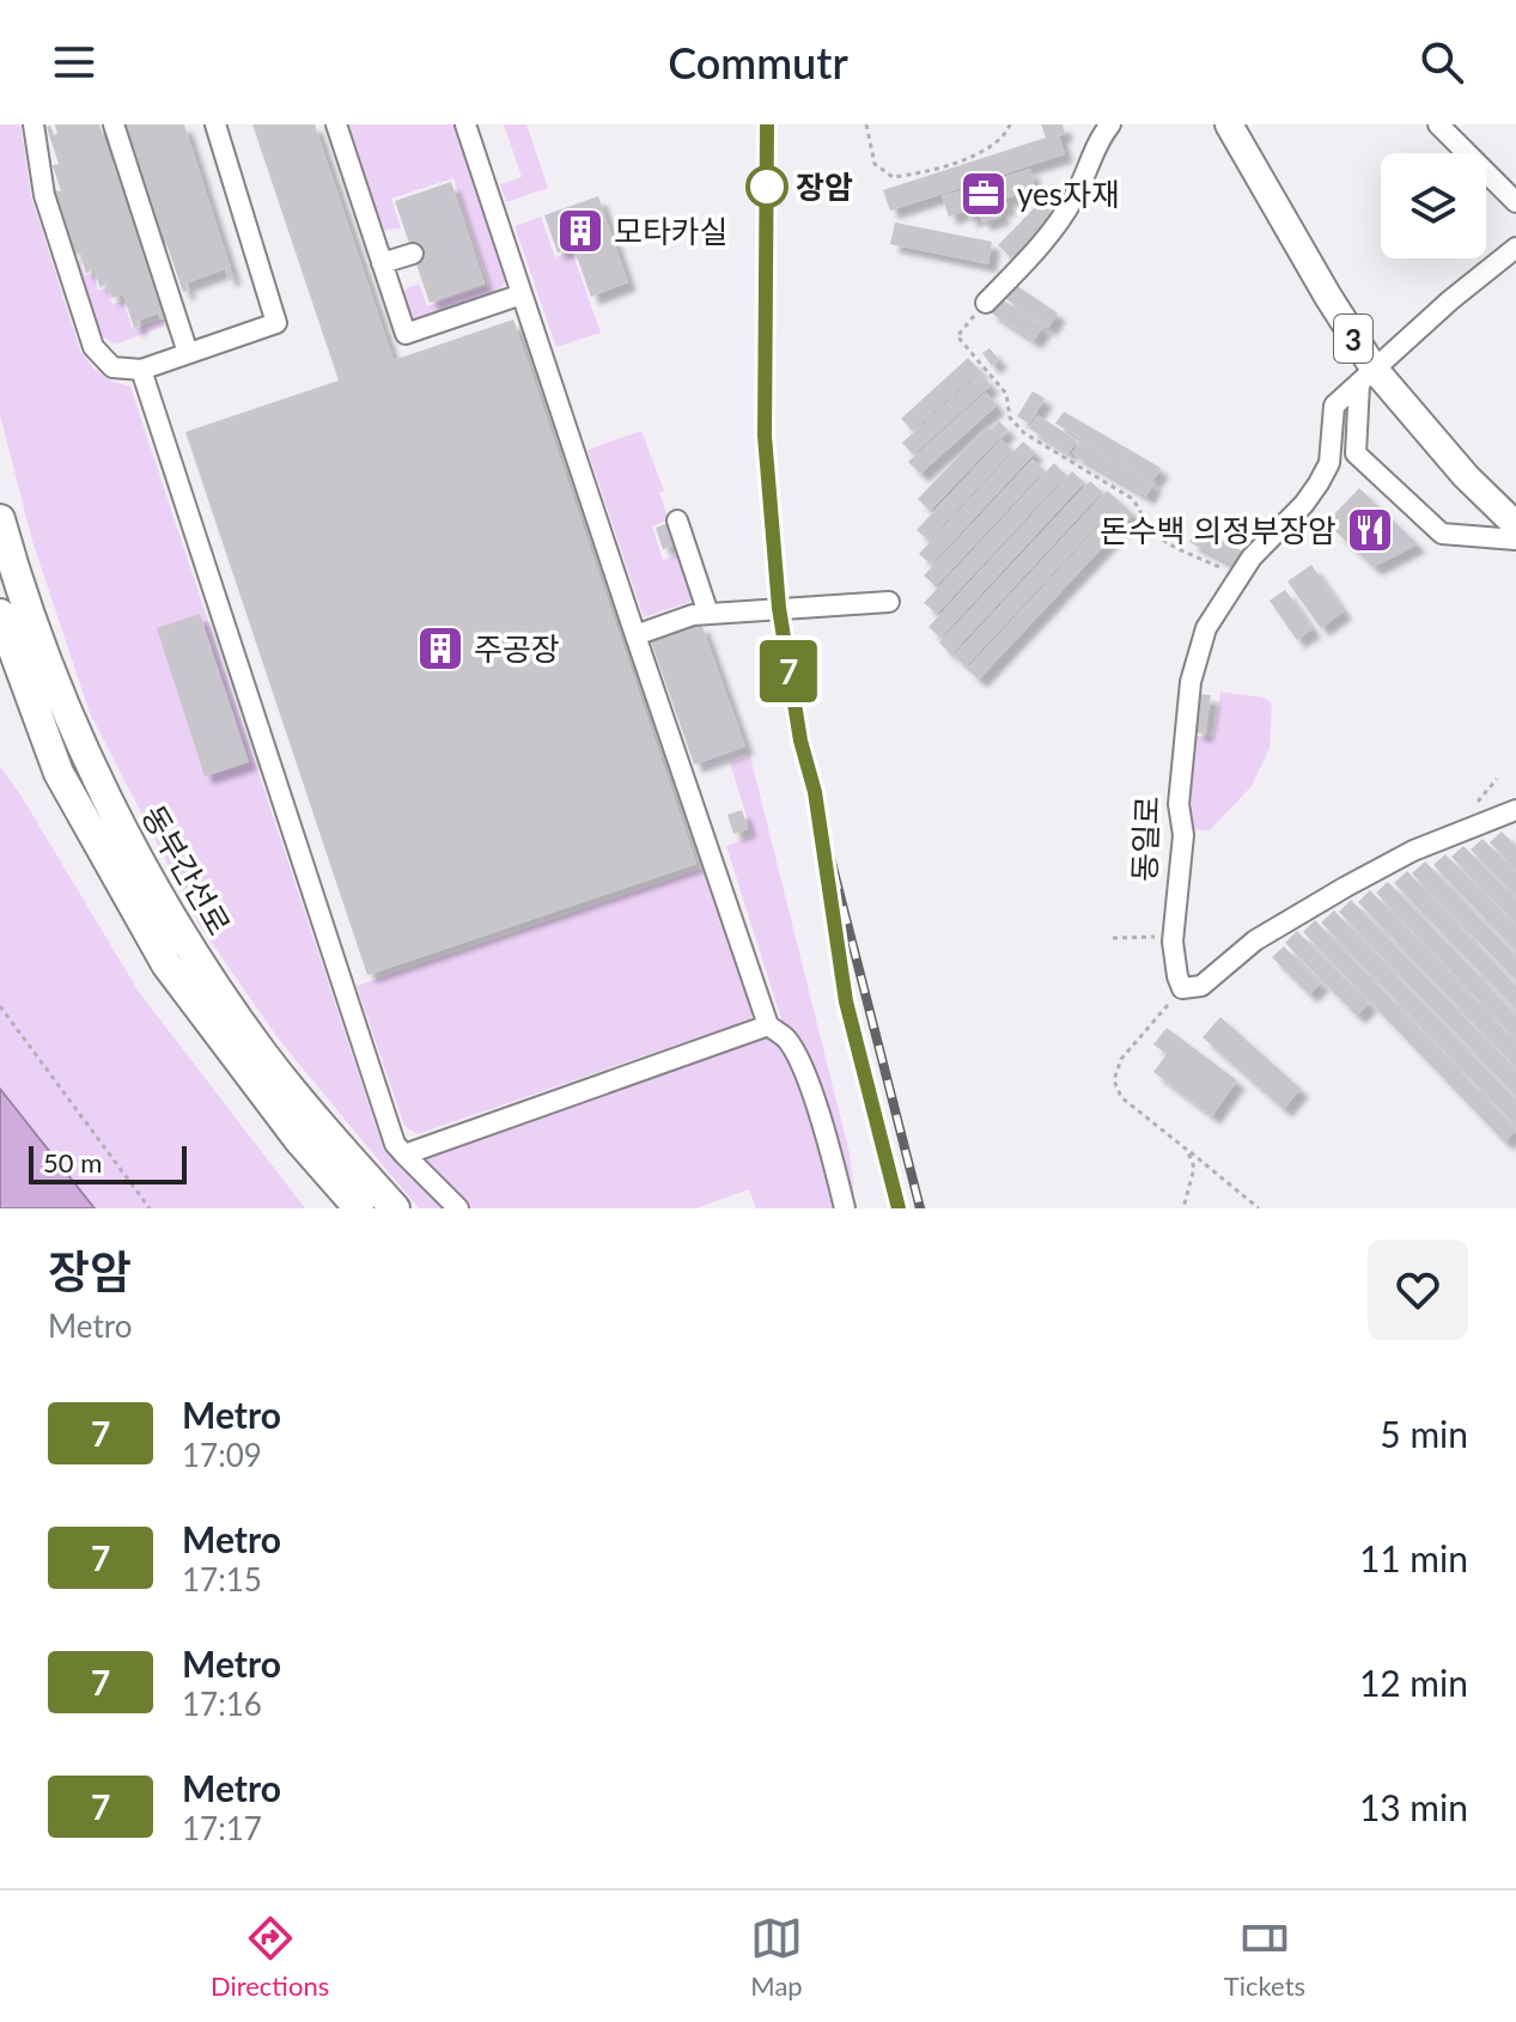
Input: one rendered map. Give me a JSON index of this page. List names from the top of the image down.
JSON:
{
  "streets": {
    "highway": ["동부간선로"],
    "main road": ["3"],
    "street": ["동일로"]
  },
  "crossings": [
    ["3", "동일로"]
  ],
  "places": {
    "other": ["장암"],
    "office": ["yes자재"],
    "building": ["모타카실", "주공장"],
    "restaurant": ["돈수백 의정부장암"]
  },
  "lines": ["metro line 7"],
  "scale_bar": "50 m",
  "page": {
    "header": "Commutr",
    "on_map": "7",
    "scale": "50 m",
    "heading": ["장암", "Metro"],
    "list": [
      {
        "mark": "7",
        "name": "Metro",
        "note": "17:09",
        "value": "5 min"
      },
      {
        "mark": "7",
        "name": "Metro",
        "note": "17:15",
        "value": "11 min"
      },
      {
        "mark": "7",
        "name": "Metro",
        "note": "17:16",
        "value": "12 min"
      },
      {
        "mark": "7",
        "name": "Metro",
        "note": "17:17",
        "value": "13 min"
      }
    ],
    "tabs": ["Directions", "Map", "Tickets"]
  }
}
